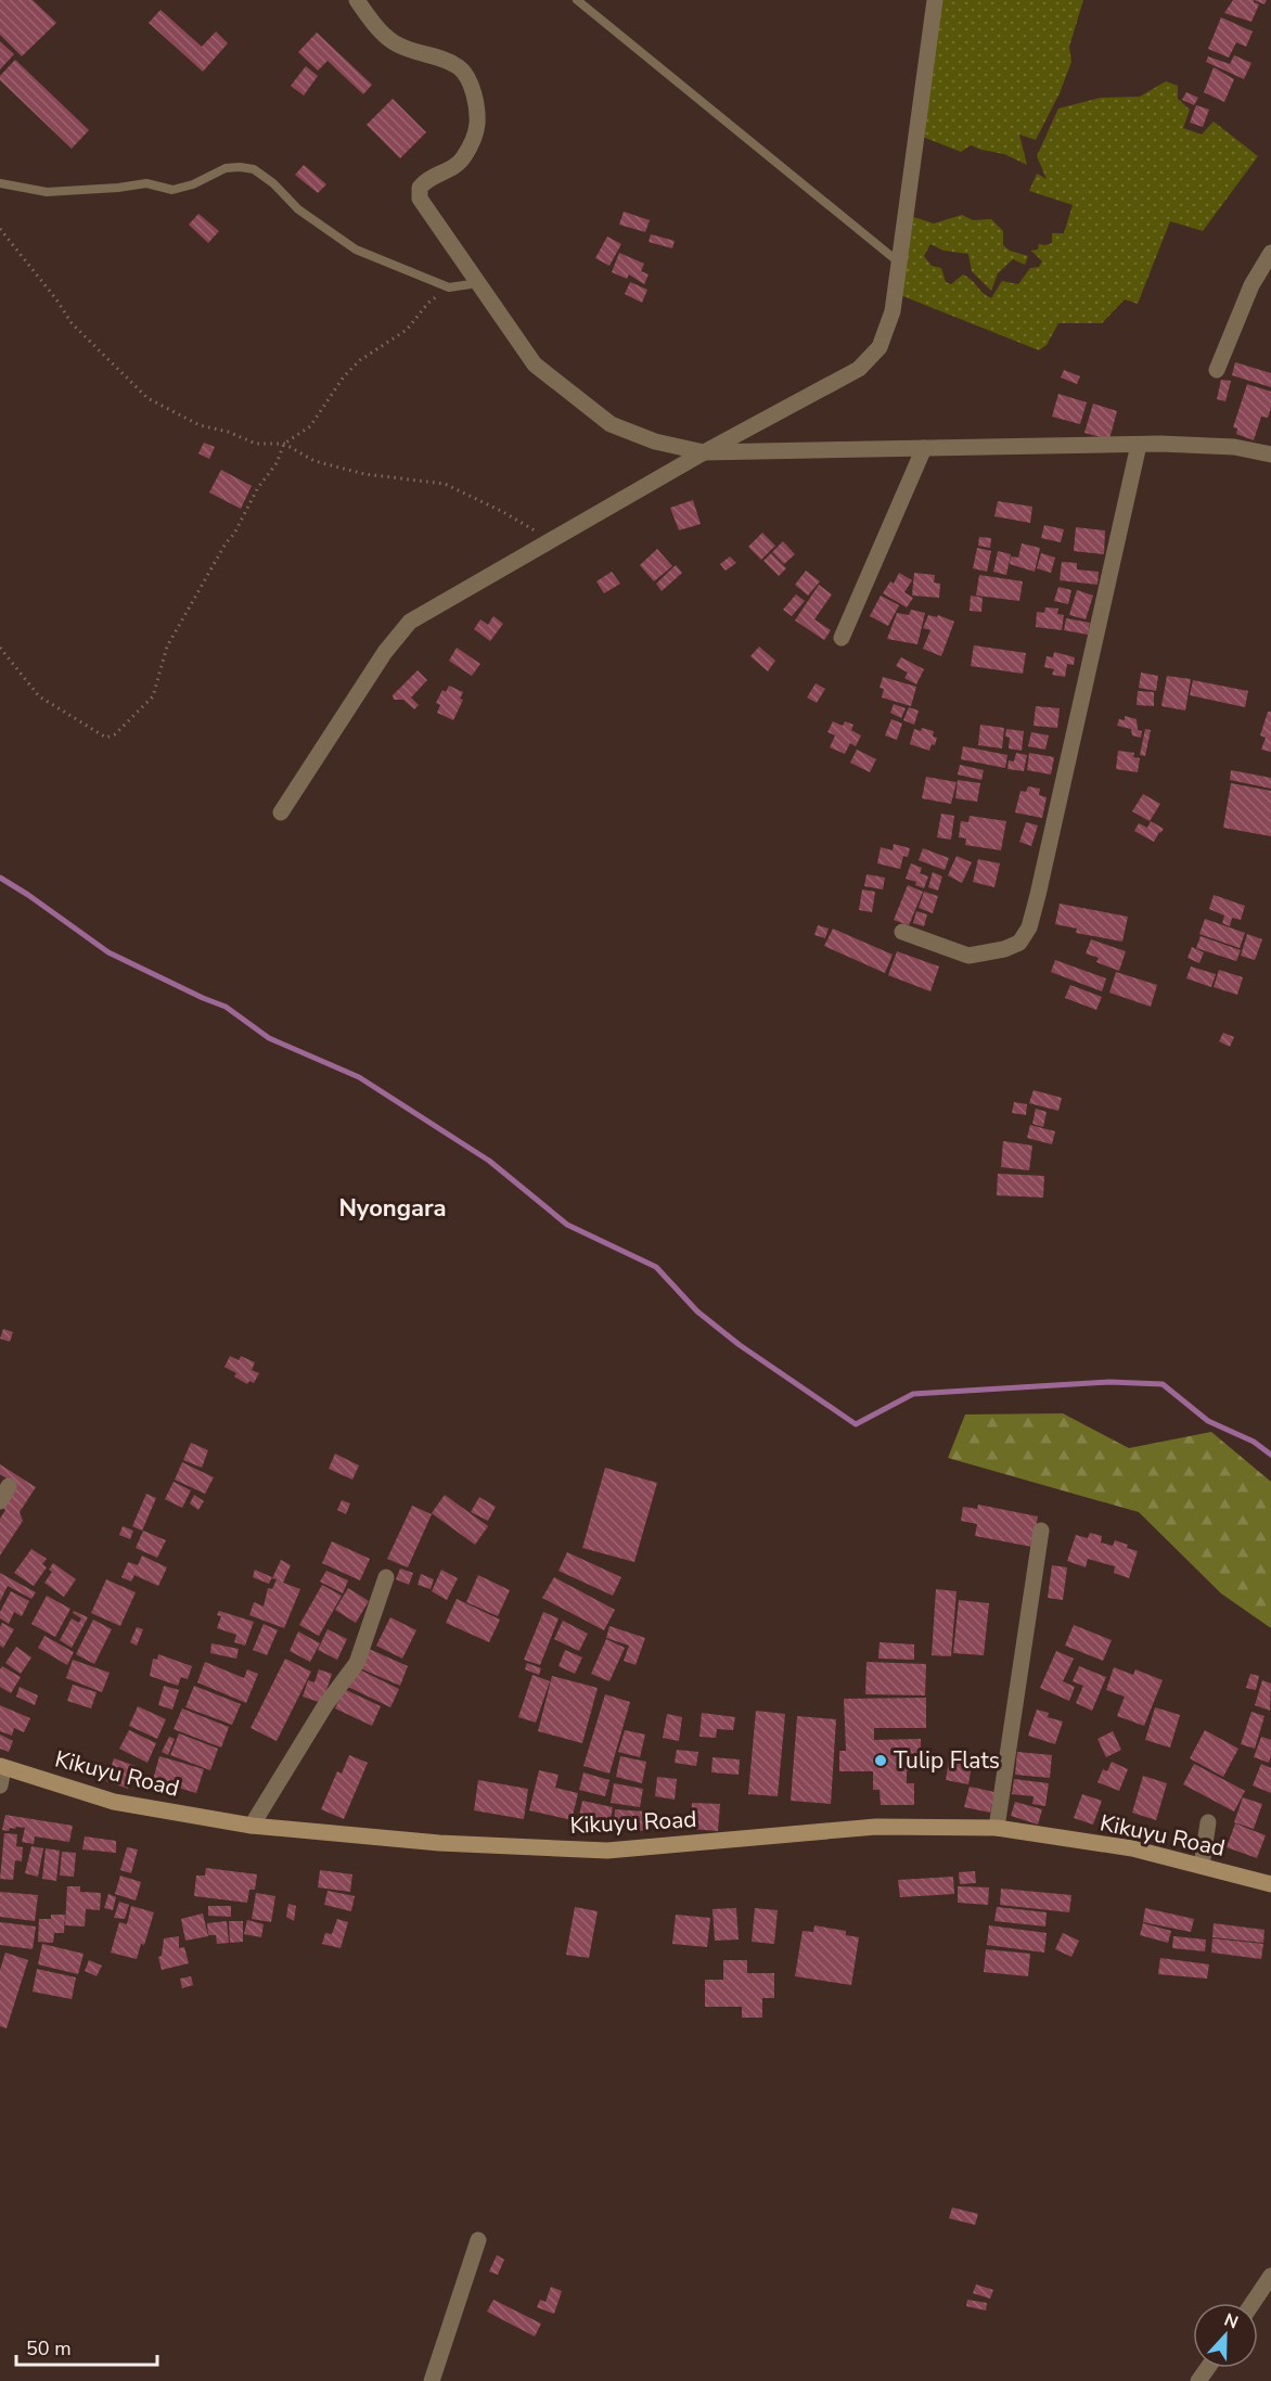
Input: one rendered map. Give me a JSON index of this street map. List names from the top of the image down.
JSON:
{
  "streets": {
    "main road": ["Kikuyu Road"]
  },
  "districts": ["Nyongara"],
  "places": ["Tulip Flats"],
  "scale_bar": "50 m",
  "north": "top"
}
